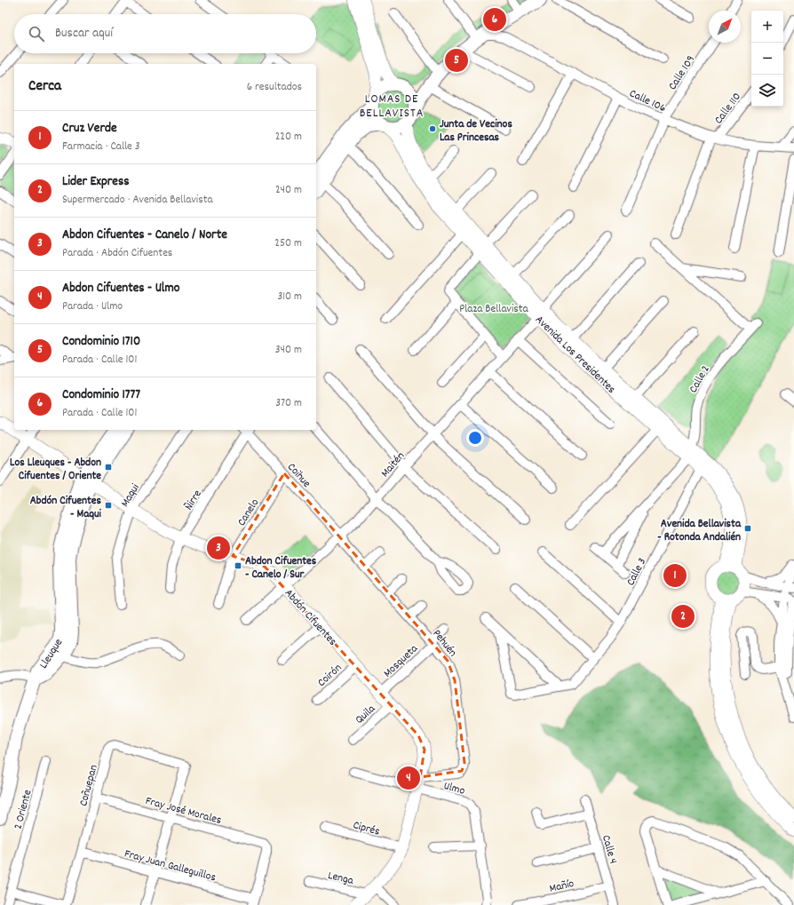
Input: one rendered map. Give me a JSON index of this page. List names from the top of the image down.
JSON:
{
  "streets": {
    "main road": ["Lleuque"],
    "street": [
      "Calle 109",
      "Calle 106",
      "Calle 110",
      "Avenida Los Presidentes",
      "Calle 2",
      "Maitén",
      "Coihue",
      "Maqui",
      "Ñirre",
      "Canelo",
      "Calle 3",
      "Abdón Cifuentes",
      "Pehuén",
      "Mosqueta",
      "Coirón",
      "Quila",
      "Coñuepan",
      "Ulmo",
      "2 Oriente",
      "Fray José Morales",
      "Ciprés",
      "Calle 4",
      "Fray Juan Galleguillos",
      "Lenga",
      "Mañío"
    ]
  },
  "crossings": [
    ["Calle 109", "Calle 106"],
    ["Calle 106", "Calle 110"],
    ["Avenida Los Presidentes", "Calle 2"],
    ["Avenida Los Presidentes", "Maitén"],
    ["Avenida Los Presidentes", "Calle 3"],
    ["Maitén", "Coihue"],
    ["Maitén", "Abdón Cifuentes"],
    ["Maitén", "Pehuén"],
    ["Coihue", "Ñirre"],
    ["Coihue", "Canelo"],
    ["Coihue", "Pehuén"],
    ["Maqui", "Abdón Cifuentes"],
    ["Ñirre", "Abdón Cifuentes"],
    ["Canelo", "Abdón Cifuentes"],
    ["Abdón Cifuentes", "Pehuén"],
    ["Abdón Cifuentes", "Lleuque"],
    ["Abdón Cifuentes", "Mosqueta"],
    ["Abdón Cifuentes", "Coirón"],
    ["Abdón Cifuentes", "Quila"],
    ["Abdón Cifuentes", "Ulmo"],
    ["Abdón Cifuentes", "Ciprés"],
    ["Abdón Cifuentes", "Lenga"],
    ["Pehuén", "Mosqueta"],
    ["Coñuepan", "Fray José Morales"],
    ["Coñuepan", "Fray Juan Galleguillos"],
    ["Fray José Morales", "Fray Juan Galleguillos"],
    ["Calle 4", "Mañío"]
  ],
  "districts": ["LOMAS DE BELLAVISTA"],
  "parks": ["Plaza Bellavista"],
  "places": {
    "other": ["Junta de Vecinos Las Princesas"],
    "transit": [
      "Los Lleuques - Abdon Cifuentes / Oriente",
      "Abdón Cifuentes - Maqui",
      "Avenida Bellavista - Rotonda Andalién",
      "Abdon Cifuentes - Canelo / Sur"
    ]
  },
  "north": "top right",
  "page": {
    "pins": [
      "6",
      "5",
      "3",
      "1",
      "2",
      "4"
    ],
    "map_buttons": ["+", "−"],
    "search": "Buscar aquí",
    "heading": ["Cerca", "6 resultados"],
    "list": [
      {
        "mark": "1",
        "name": "Cruz Verde",
        "note": "Farmacia · Calle 3",
        "value": "220 m"
      },
      {
        "mark": "2",
        "name": "Lider Express",
        "note": "Supermercado · Avenida Bellavista",
        "value": "240 m"
      },
      {
        "mark": "3",
        "name": "Abdon Cifuentes - Canelo / Norte",
        "note": "Parada · Abdón Cifuentes",
        "value": "250 m"
      },
      {
        "mark": "4",
        "name": "Abdon Cifuentes - Ulmo",
        "note": "Parada · Ulmo",
        "value": "310 m"
      },
      {
        "mark": "5",
        "name": "Condominio 1710",
        "note": "Parada · Calle 101",
        "value": "340 m"
      },
      {
        "mark": "6",
        "name": "Condominio 1777",
        "note": "Parada · Calle 101",
        "value": "370 m"
      }
    ]
  }
}
